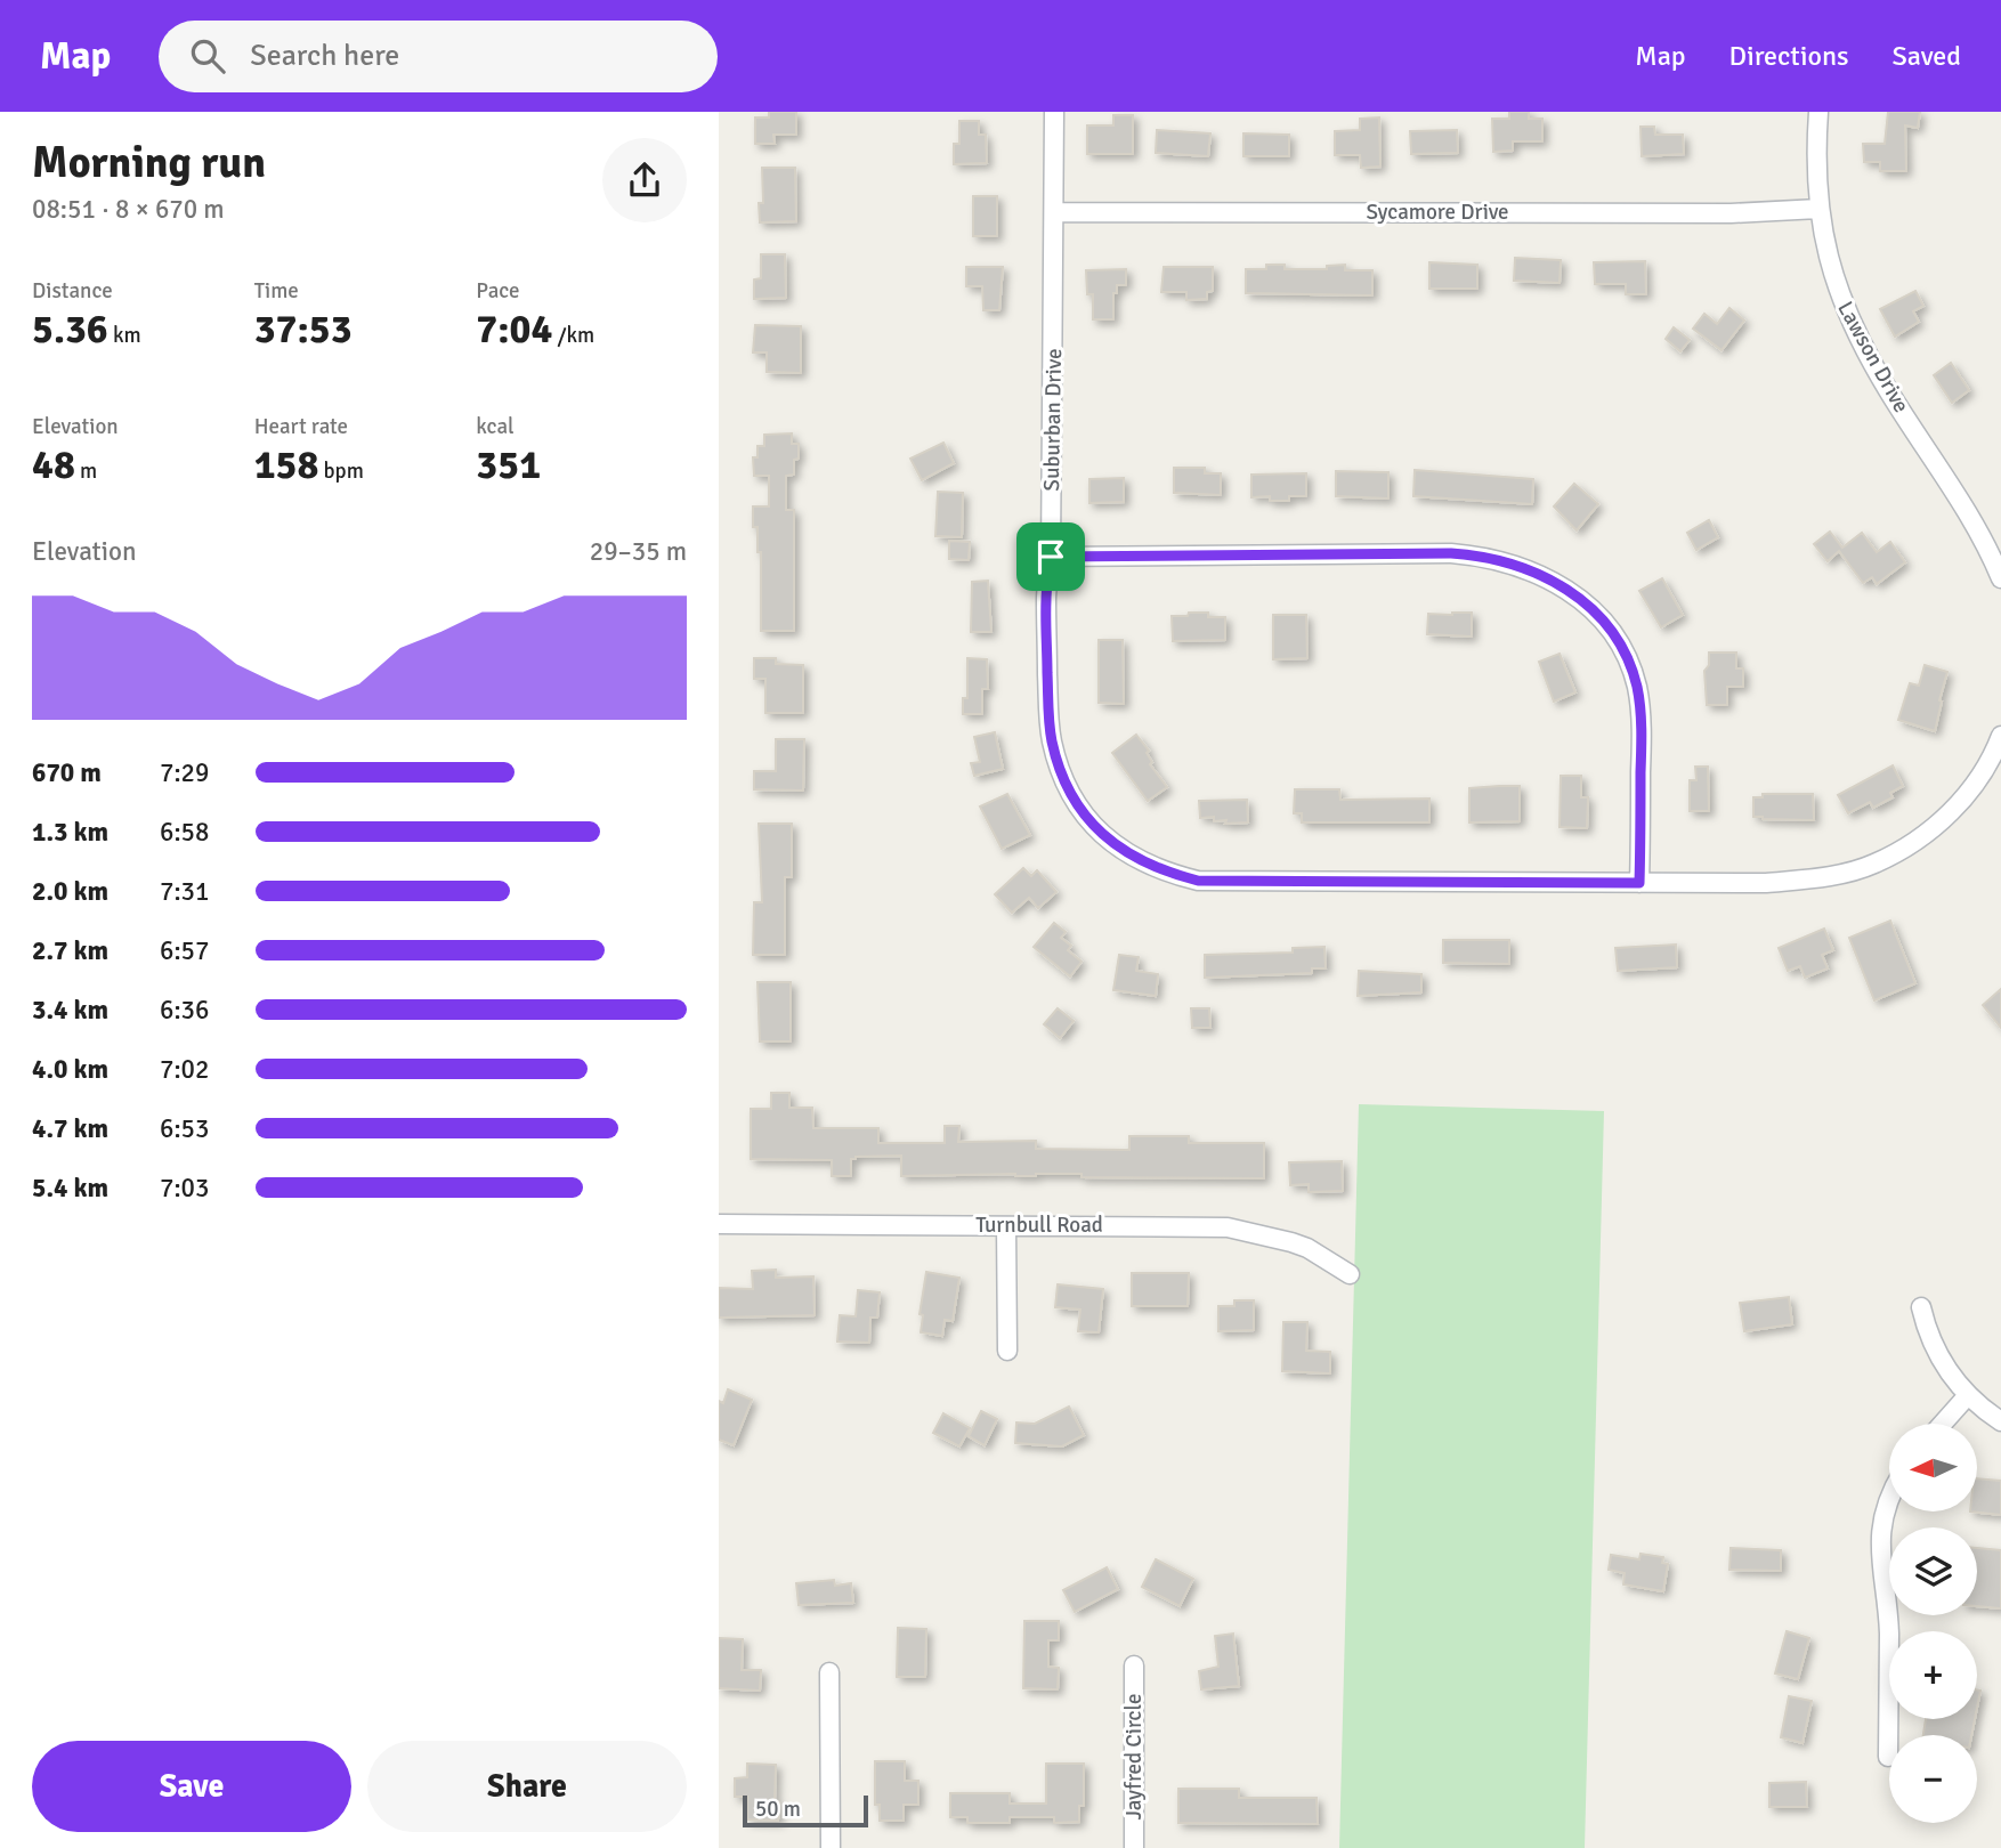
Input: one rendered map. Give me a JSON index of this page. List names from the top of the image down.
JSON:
{
  "streets": {
    "street": [
      "Sycamore Drive",
      "Lawson Drive",
      "Suburban Drive",
      "Turnbull Road",
      "Jayfred Circle"
    ]
  },
  "crossings": [
    ["Sycamore Drive", "Lawson Drive"],
    ["Sycamore Drive", "Suburban Drive"]
  ],
  "scale_bar": "50 m",
  "north": "left",
  "page": {
    "header": "Map",
    "search": "Search here",
    "nav": ["Map", "Directions", "Saved"],
    "heading": ["Morning run", "08:51 · 8 × 670 m"],
    "stats": [
      ["Distance", "5.36 km"],
      ["Time", "37:53"],
      ["Pace", "7:04 /km"],
      ["Elevation", "48 m"],
      ["Heart rate", "158 bpm"],
      ["kcal", "351"]
    ],
    "chart": ["Elevation", "29–35 m"],
    "list": [
      {
        "name": "670 m",
        "note": "7:29"
      },
      {
        "name": "1.3 km",
        "note": "6:58"
      },
      {
        "name": "2.0 km",
        "note": "7:31"
      },
      {
        "name": "2.7 km",
        "note": "6:57"
      },
      {
        "name": "3.4 km",
        "note": "6:36"
      },
      {
        "name": "4.0 km",
        "note": "7:02"
      },
      {
        "name": "4.7 km",
        "note": "6:53"
      },
      {
        "name": "5.4 km",
        "note": "7:03"
      }
    ],
    "map_buttons": ["+", "−"],
    "buttons": ["Save", "Share"],
    "scale": "50 m"
  }
}
